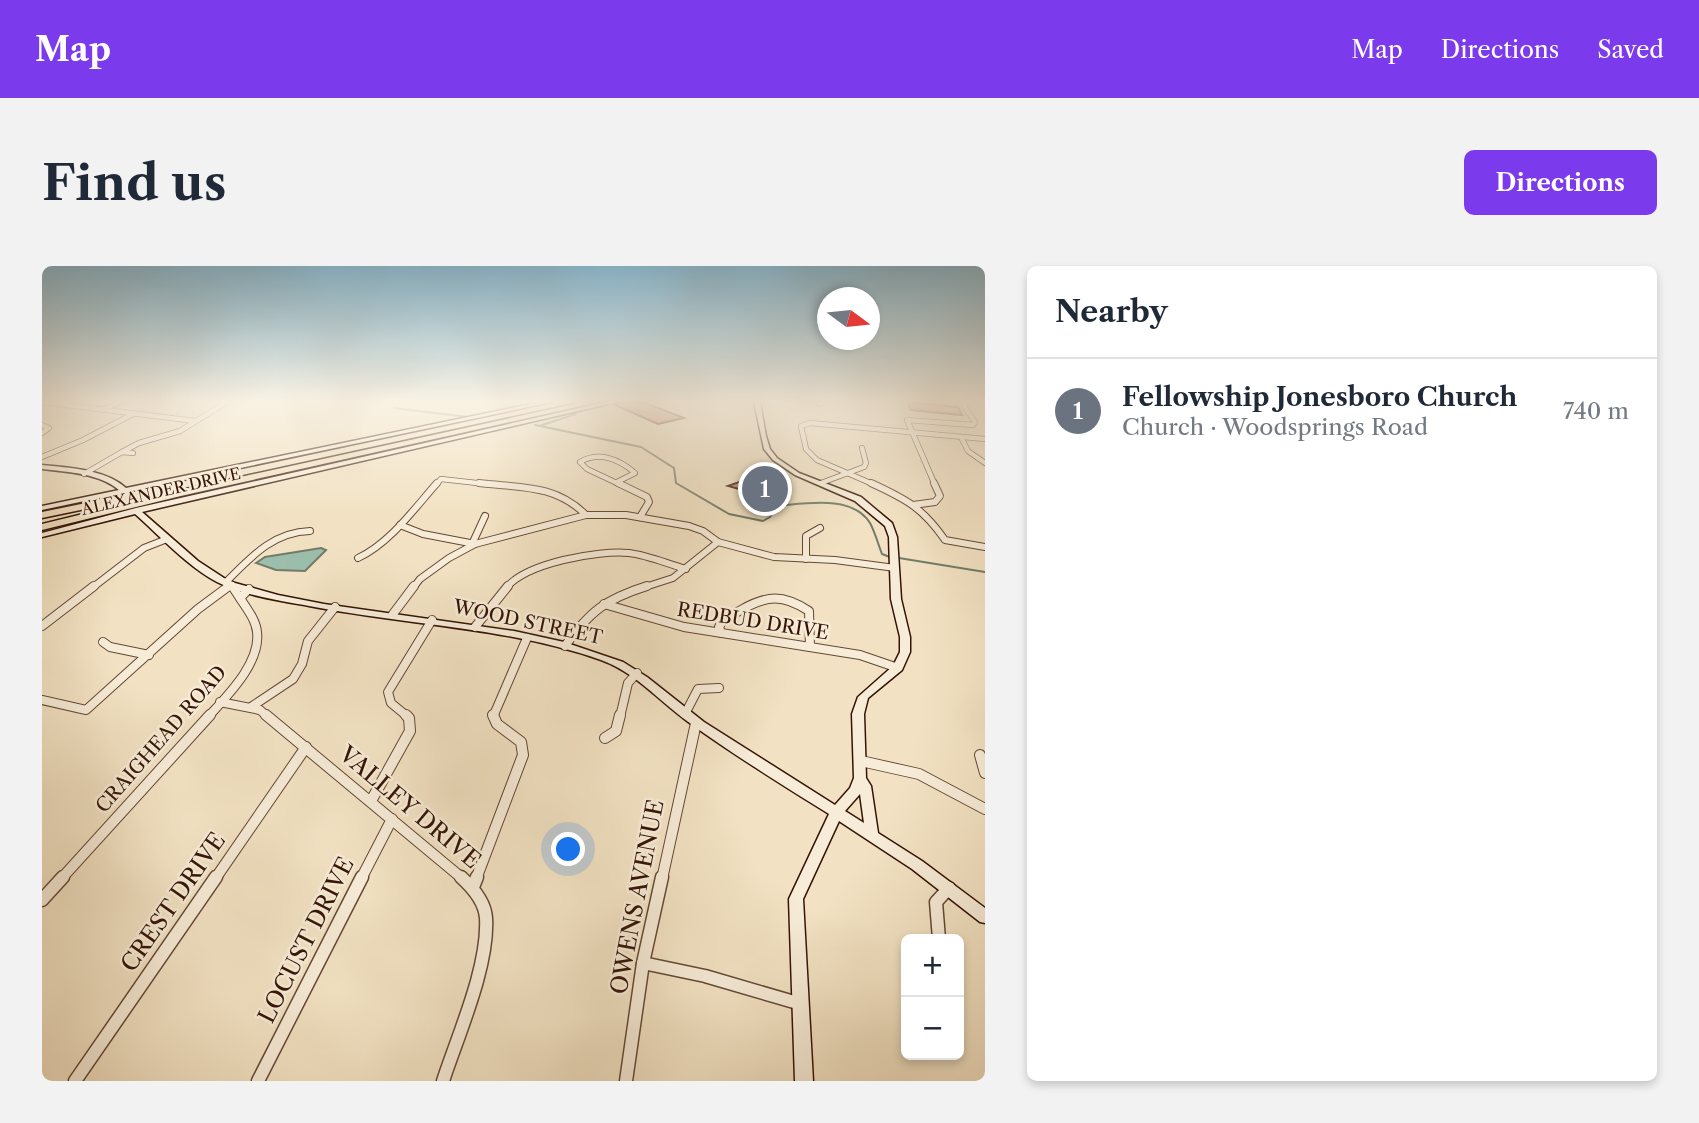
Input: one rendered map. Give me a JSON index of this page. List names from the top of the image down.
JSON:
{
  "streets": {
    "street": [
      "ALEXANDER DRIVE",
      "REDBUD DRIVE",
      "WOOD STREET",
      "CRAIGHEAD ROAD",
      "VALLEY DRIVE",
      "OWENS AVENUE",
      "CREST DRIVE",
      "LOCUST DRIVE"
    ]
  },
  "crossings": [
    ["ALEXANDER DRIVE", "WOOD STREET"],
    ["WOOD STREET", "CRAIGHEAD ROAD"],
    ["WOOD STREET", "OWENS AVENUE"],
    ["CRAIGHEAD ROAD", "VALLEY DRIVE"],
    ["VALLEY DRIVE", "CREST DRIVE"],
    ["VALLEY DRIVE", "LOCUST DRIVE"]
  ],
  "north": "right",
  "page": {
    "header": "Map",
    "nav": ["Map", "Directions", "Saved"],
    "buttons": "Directions",
    "title": "Find us",
    "heading": "Nearby",
    "list": [
      {
        "mark": "1",
        "name": "Fellowship Jonesboro Church",
        "note": "Church · Woodsprings Road",
        "value": "740 m"
      }
    ],
    "pins": "1",
    "map_buttons": ["+", "−"]
  }
}
